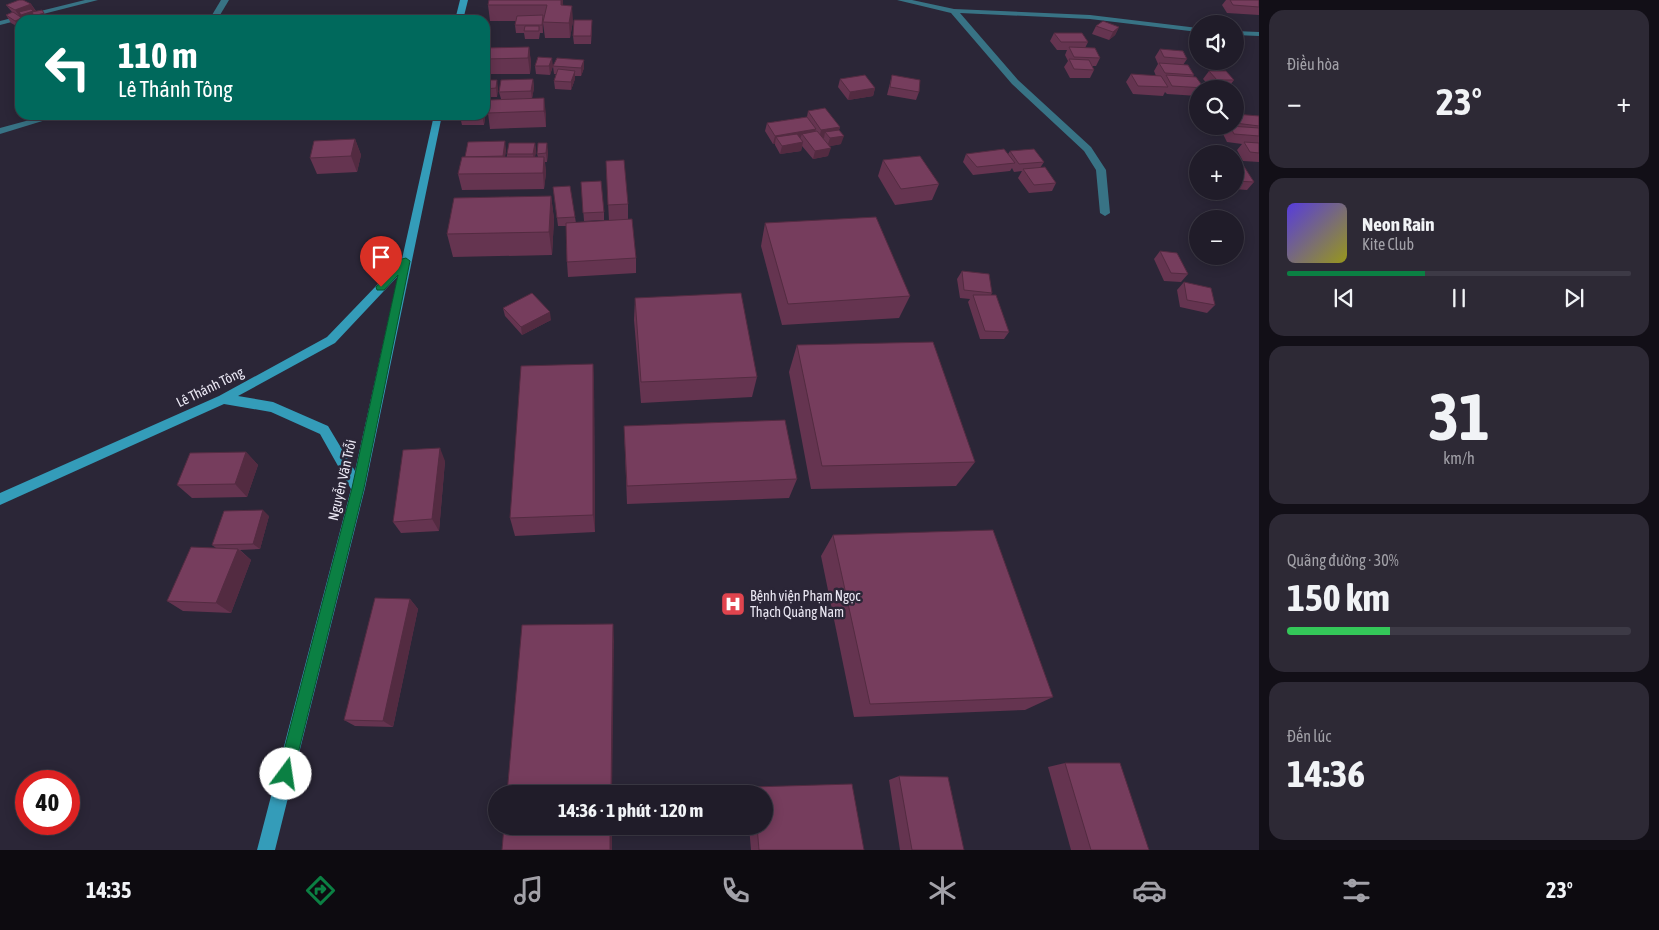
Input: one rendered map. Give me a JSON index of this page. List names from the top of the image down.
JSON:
{
  "streets": {
    "street": ["Lê Thánh Tông", "Nguyễn Văn Trỗi"]
  },
  "crossings": [
    ["Lê Thánh Tông", "Nguyễn Văn Trỗi"]
  ],
  "places": {
    "hospital": ["Bệnh viện Phạm Ngọc Thạch Quảng Nam"]
  },
  "page": {
    "tile": [
      "Điều hòa",
      ["31", "km/h"],
      ["Quãng đường · 30%", "150 km"],
      ["Đến lúc", "14:36"]
    ],
    "map_buttons": ["+", "−"],
    "turn": ["110 m", "Lê Thánh Tông"],
    "heat": ["−", "23°", "+"],
    "song": ["Neon Rain", "Kite Club"],
    "limit": "40",
    "trip": "14:36 · 1 phút · 120 m",
    "tabs": ["14:35", "23°"]
  }
}
